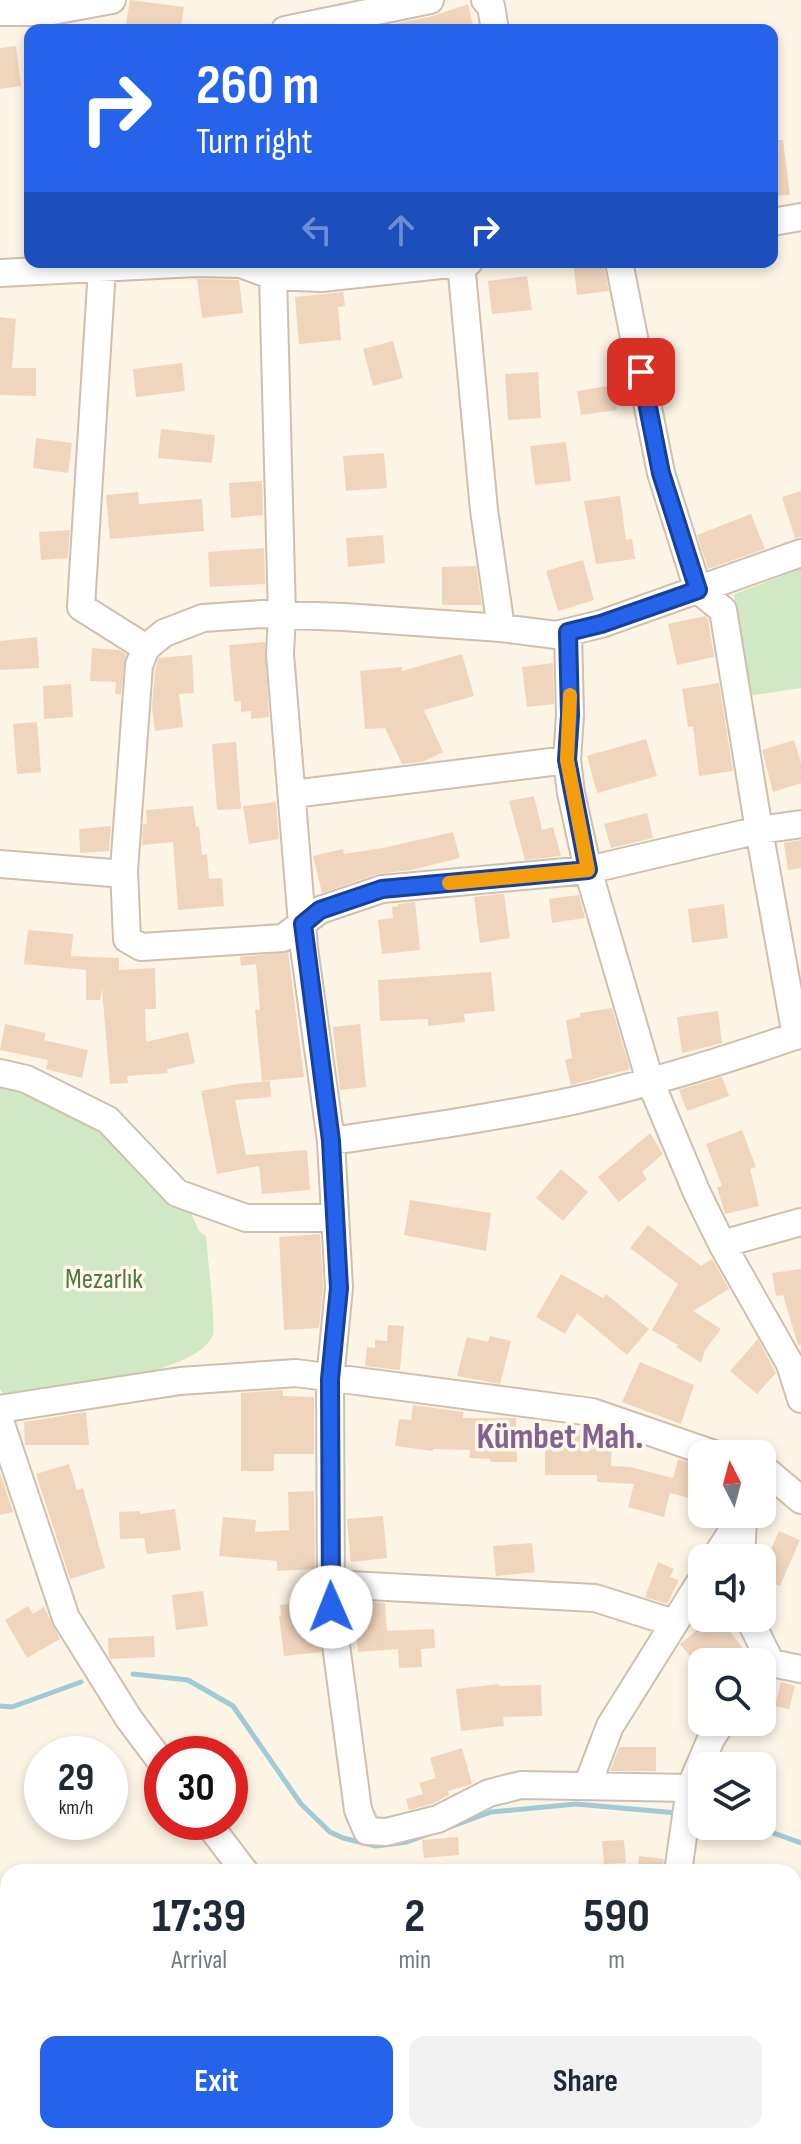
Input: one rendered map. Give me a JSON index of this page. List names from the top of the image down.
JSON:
{
  "districts": ["Kümbet Mah."],
  "parks": ["Mezarlık"],
  "north": "top",
  "page": {
    "turn": ["260 m", "Turn right"],
    "speed": "29 km/h",
    "limit": "30",
    "eta": [
      "17:39",
      "Arrival",
      "2",
      "min",
      "590",
      "m"
    ],
    "buttons": ["Exit", "Share"]
  }
}
